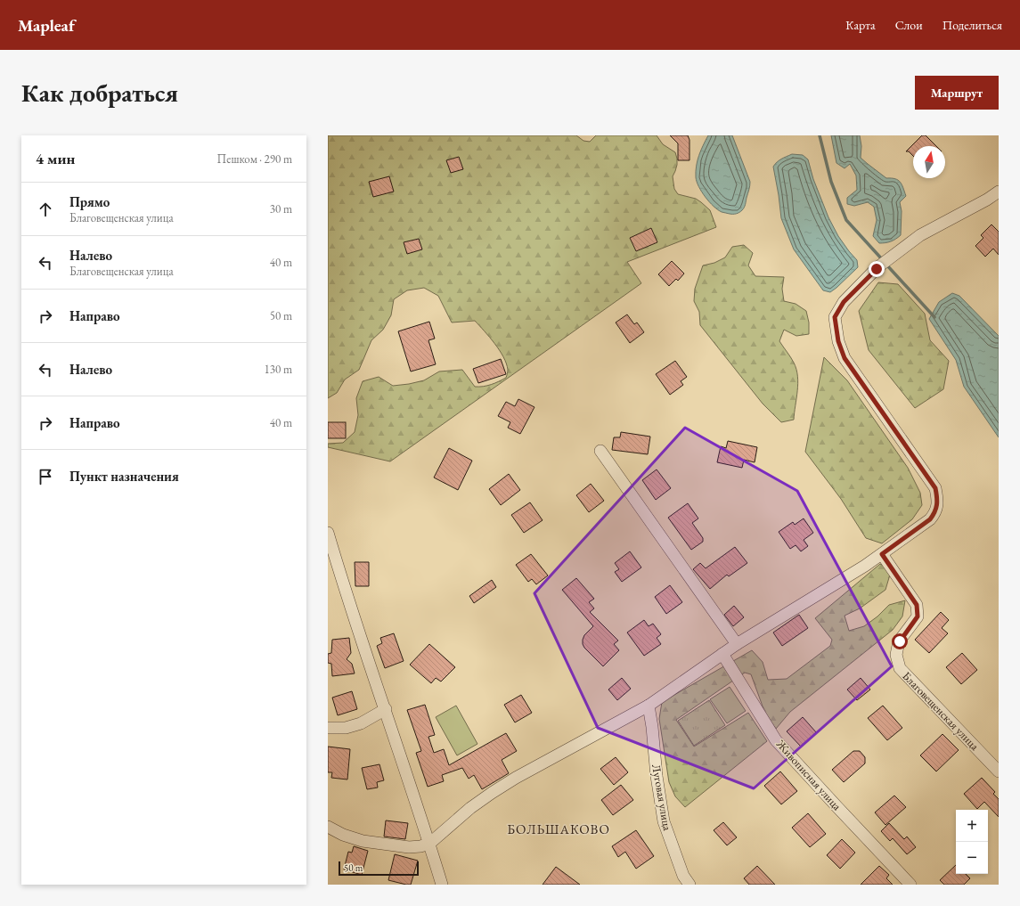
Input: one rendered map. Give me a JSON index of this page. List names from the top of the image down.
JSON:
{
  "streets": {
    "street": ["Благовещенская улица", "Живописная улица", "Луговая улица"]
  },
  "districts": ["БОЛЬШАКОВО"],
  "scale_bar": "50 m",
  "north": "top",
  "page": {
    "header": "Mapleaf",
    "nav": ["Карта", "Слои", "Поделиться"],
    "buttons": "Маршрут",
    "title": "Как добраться",
    "heading": ["4 мин", "Пешком · 290 m"],
    "list": [
      ["Прямо", "Благовещенская улица", "30 m"],
      ["Налево", "Благовещенская улица", "40 m"],
      ["Направо", "50 m"],
      ["Налево", "130 m"],
      ["Направо", "40 m"],
      "Пункт назначения"
    ],
    "map_buttons": ["+", "−"],
    "scale": "50 m"
  }
}
